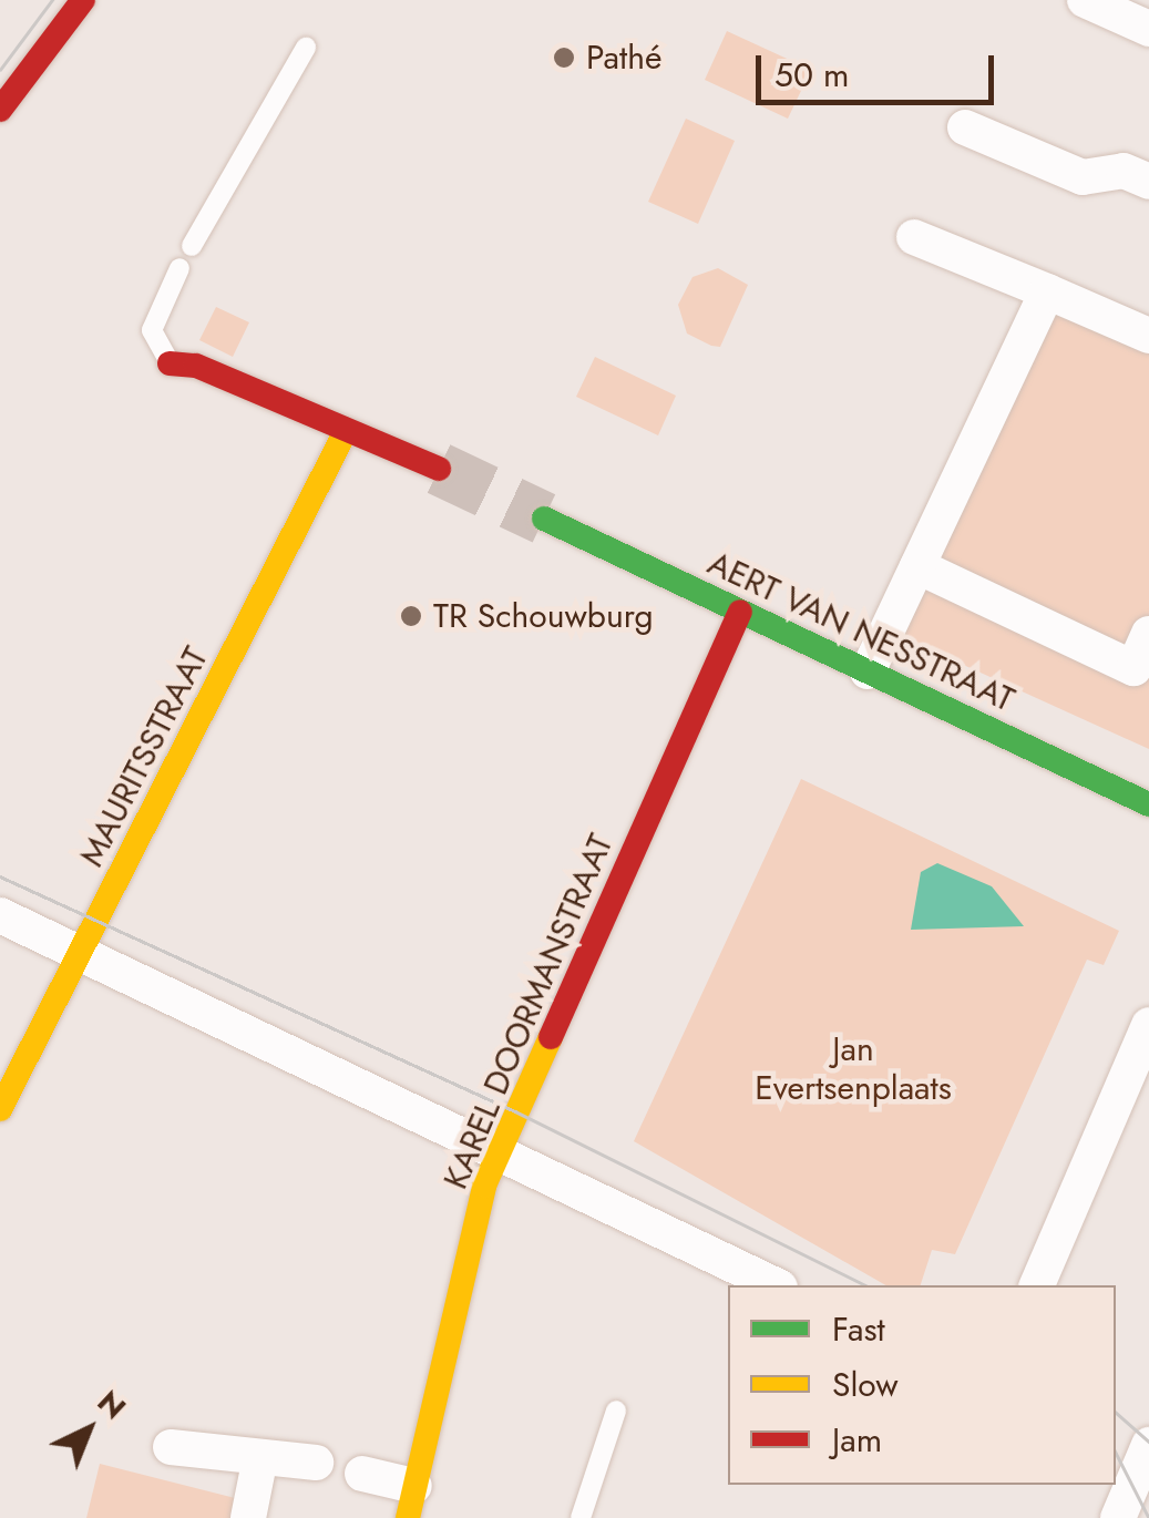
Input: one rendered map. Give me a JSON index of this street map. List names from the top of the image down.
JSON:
{
  "streets": {
    "street": ["AERT VAN NESSTRAAT", "MAURITSSTRAAT", "KAREL DOORMANSTRAAT"]
  },
  "crossings": [
    ["AERT VAN NESSTRAAT", "KAREL DOORMANSTRAAT"]
  ],
  "parks": ["Jan Evertsenplaats"],
  "places": ["Pathé", "TR Schouwburg"],
  "legend": ["Fast", "Slow", "Jam"],
  "scale_bar": "50 m",
  "north": "top right"
}
